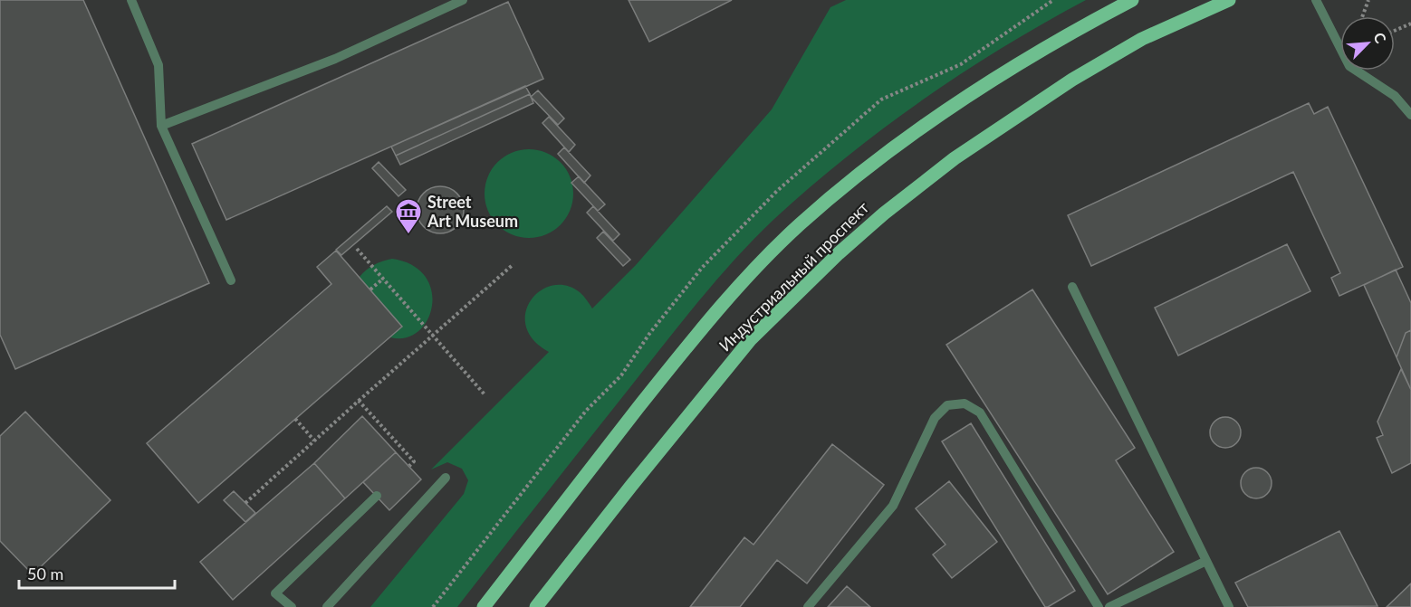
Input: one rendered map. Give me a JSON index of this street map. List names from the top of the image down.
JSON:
{
  "streets": {
    "main road": ["Индустриальный проспект"]
  },
  "places": {
    "museum": ["Street Art Museum"]
  },
  "scale_bar": "50 m",
  "north": "top right"
}
